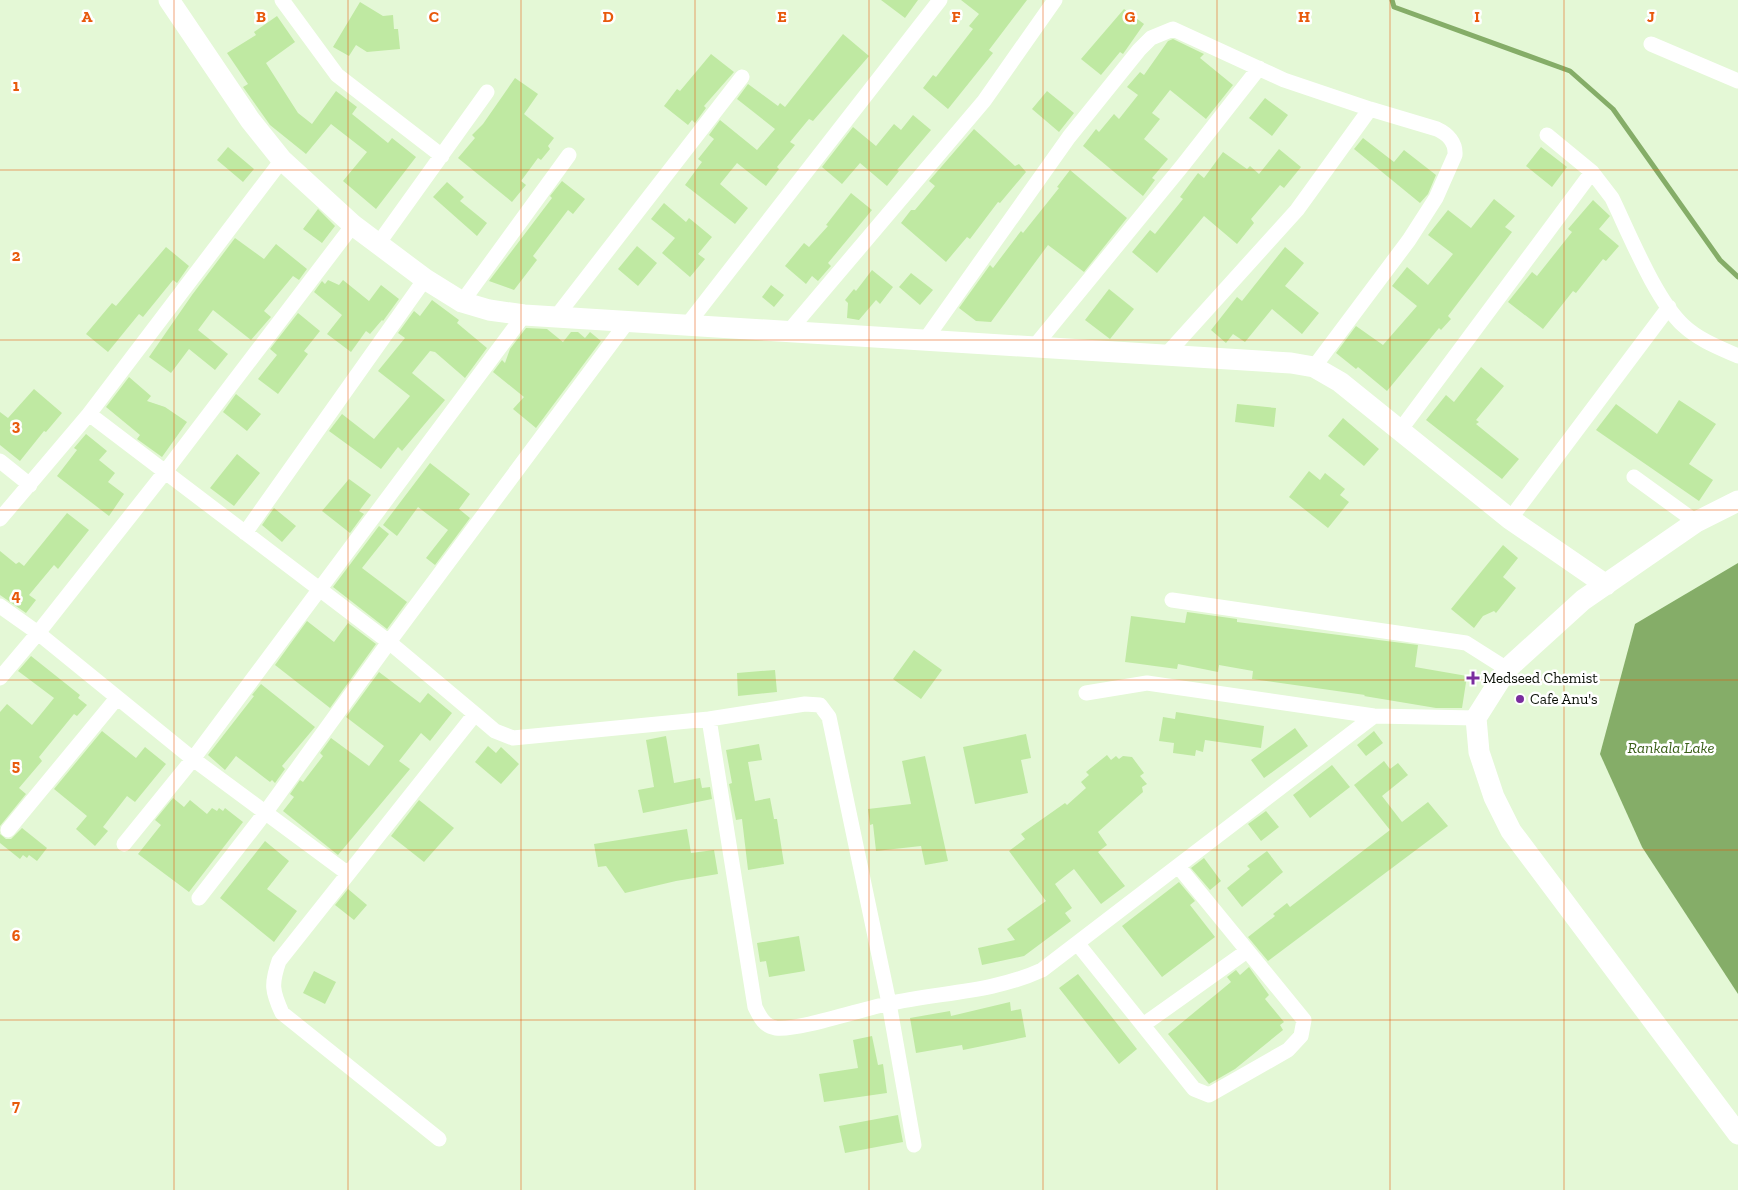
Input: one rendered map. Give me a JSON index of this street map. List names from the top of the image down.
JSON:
{
  "water": ["Rankala Lake"],
  "places": {
    "health": ["Medseed Chemist"],
    "other": ["Cafe Anu's"]
  },
  "grid": {
    "columns": [
      "A",
      "B",
      "C",
      "D",
      "E",
      "F",
      "G",
      "H",
      "I",
      "J"
    ],
    "rows": [
      "1",
      "2",
      "3",
      "4",
      "5",
      "6",
      "7"
    ]
  }
}
